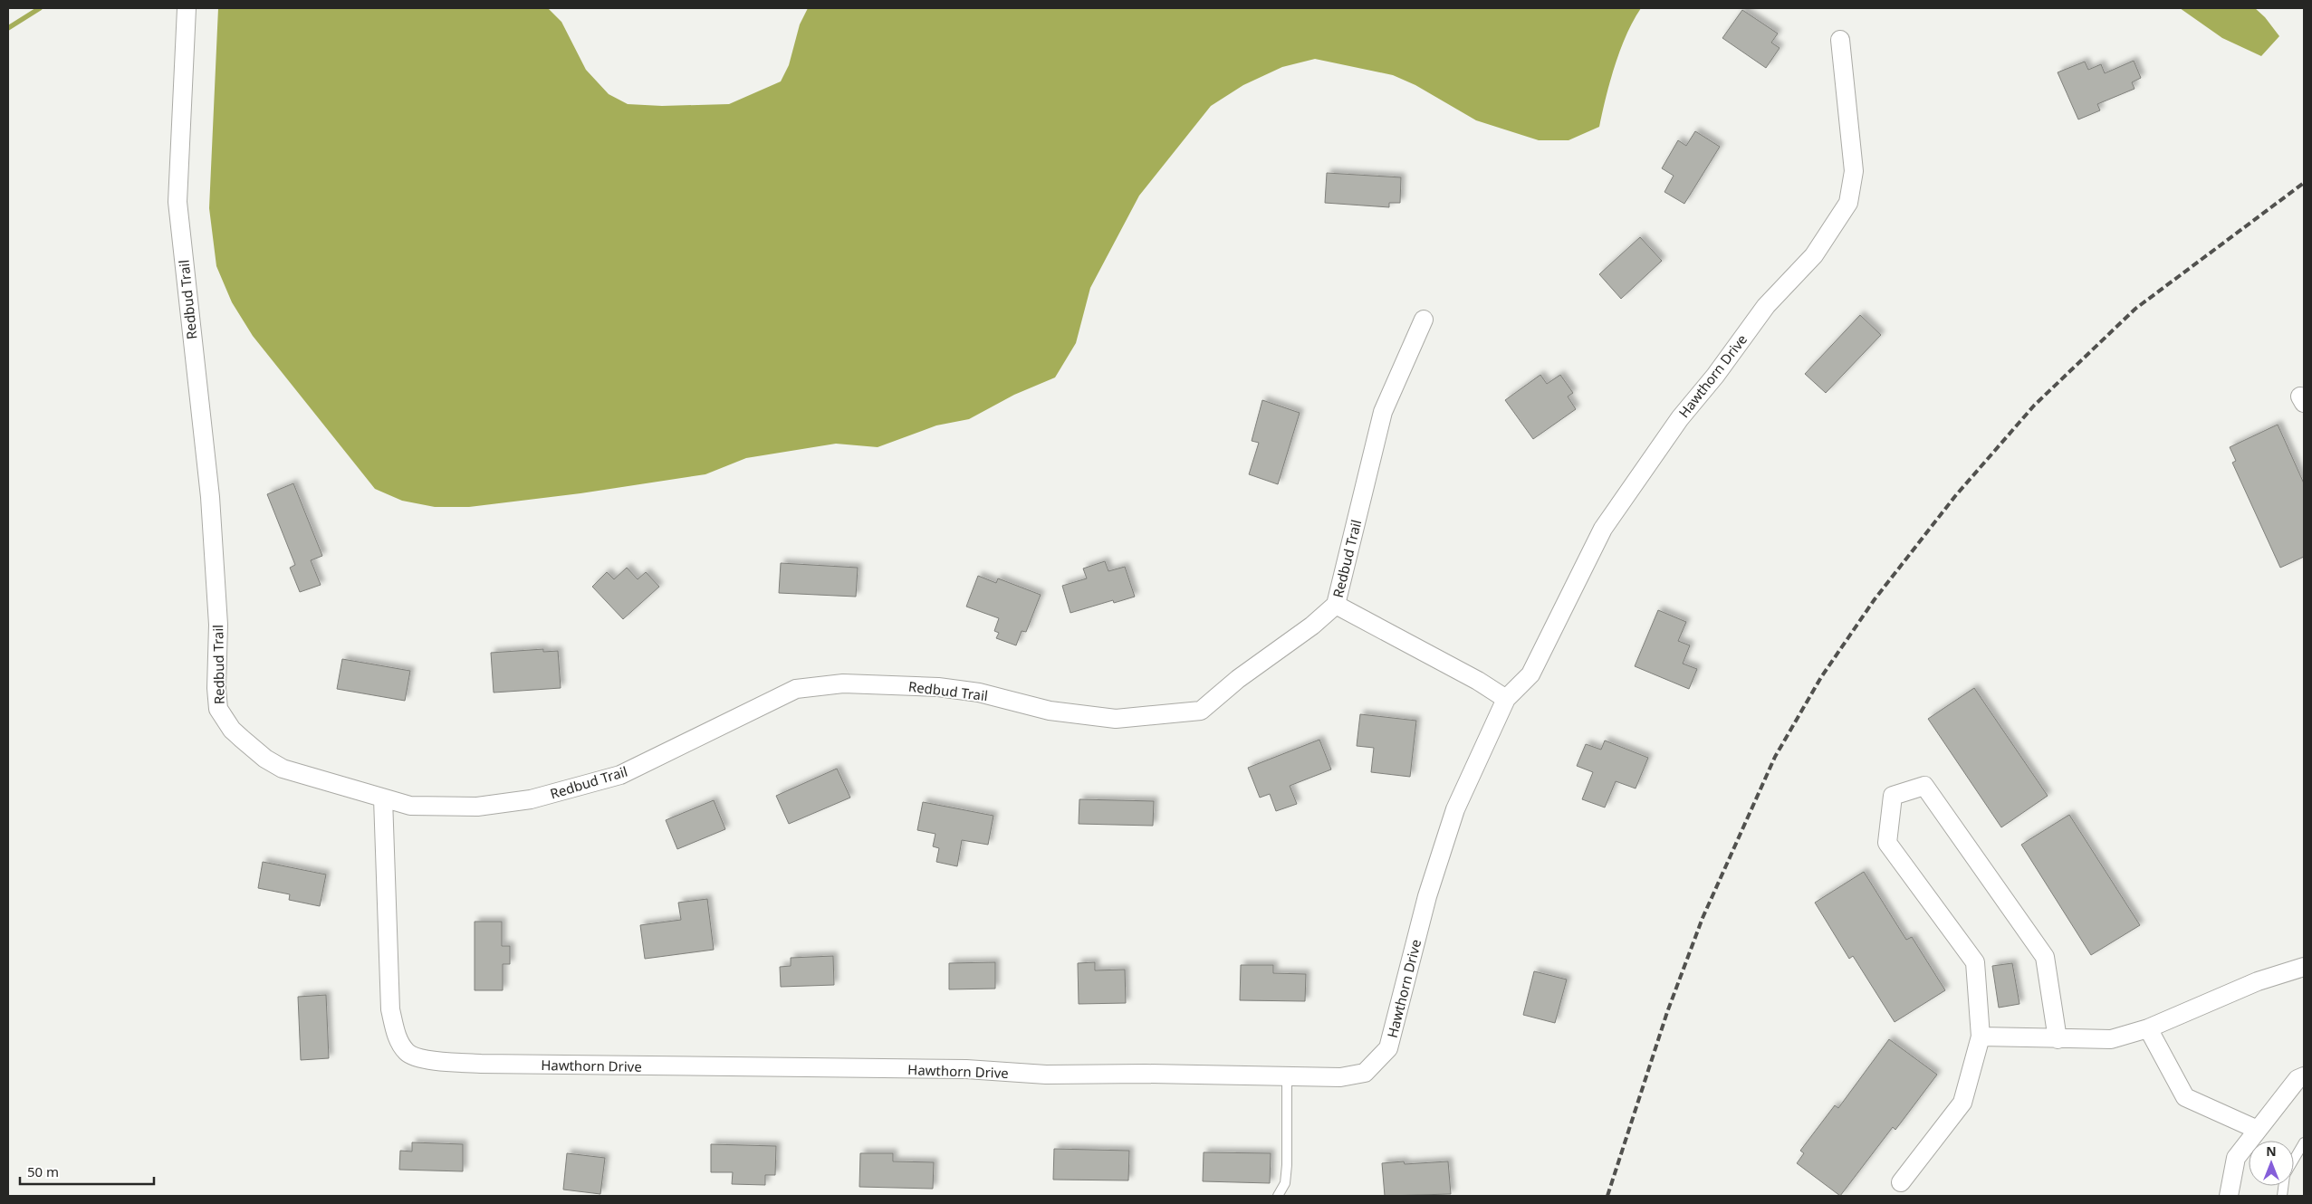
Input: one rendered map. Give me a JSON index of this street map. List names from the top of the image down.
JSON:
{
  "streets": {
    "street": ["Redbud Trail", "Hawthorn Drive"]
  },
  "crossings": [
    ["Redbud Trail", "Hawthorn Drive"]
  ],
  "scale_bar": "50 m",
  "north": "top"
}
